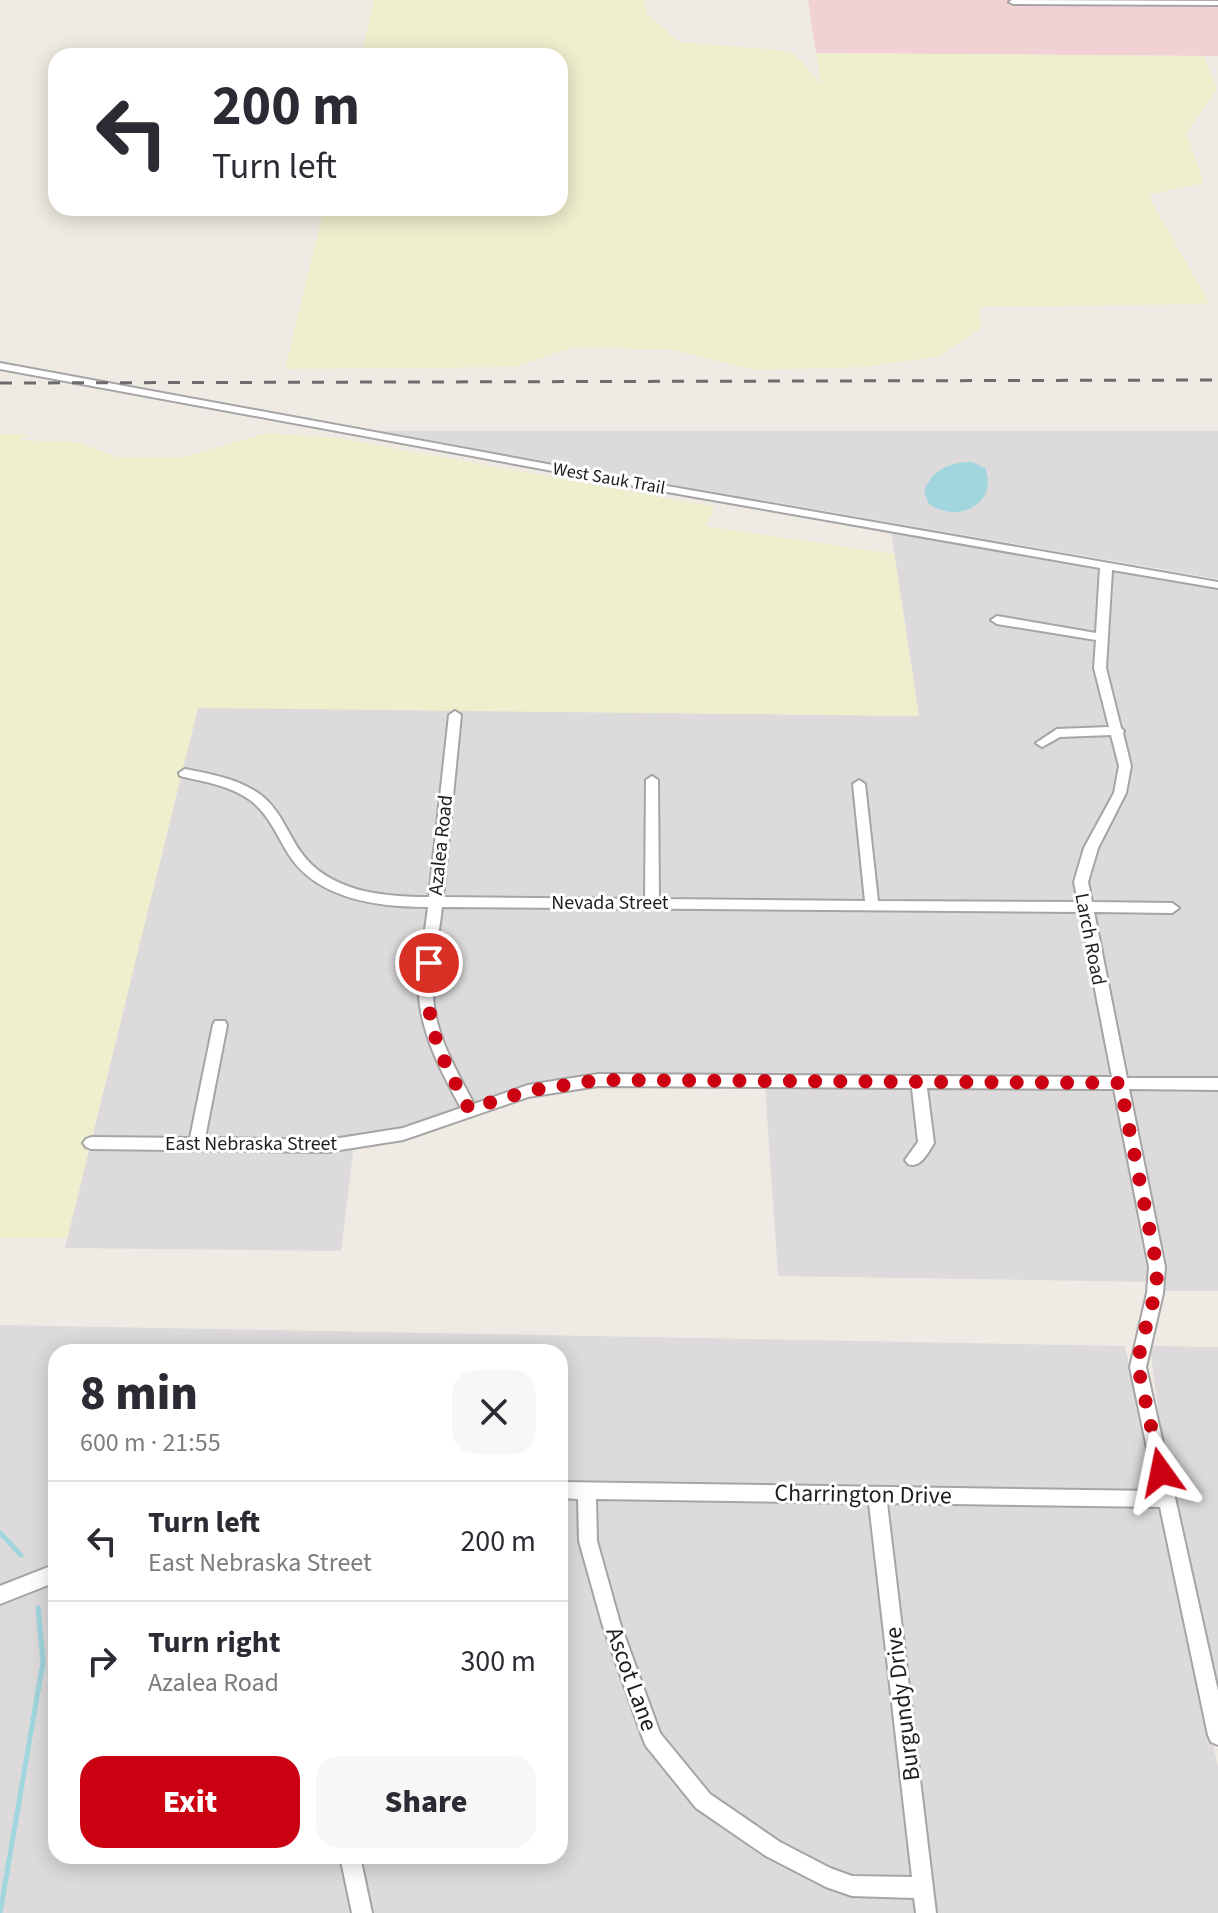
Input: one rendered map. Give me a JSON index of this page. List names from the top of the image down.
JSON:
{
  "streets": {
    "street": [
      "West Sauk Trail",
      "Azalea Road",
      "Nevada Street",
      "Larch Road",
      "East Nebraska Street",
      "Charrington Drive",
      "Ascot Lane",
      "Burgundy Drive"
    ]
  },
  "crossings": [
    ["West Sauk Trail", "Larch Road"],
    ["Azalea Road", "Nevada Street"],
    ["Azalea Road", "East Nebraska Street"],
    ["Nevada Street", "Larch Road"],
    ["Larch Road", "East Nebraska Street"],
    ["Larch Road", "Charrington Drive"],
    ["Charrington Drive", "Ascot Lane"],
    ["Charrington Drive", "Burgundy Drive"],
    ["Ascot Lane", "Burgundy Drive"]
  ],
  "page": {
    "turn": ["200 m", "Turn left"],
    "heading": ["8 min", "600 m · 21:55"],
    "list": [
      {
        "name": "Turn left",
        "note": "East Nebraska Street",
        "value": "200 m"
      },
      {
        "name": "Turn right",
        "note": "Azalea Road",
        "value": "300 m"
      }
    ],
    "buttons": ["Exit", "Share"]
  }
}
